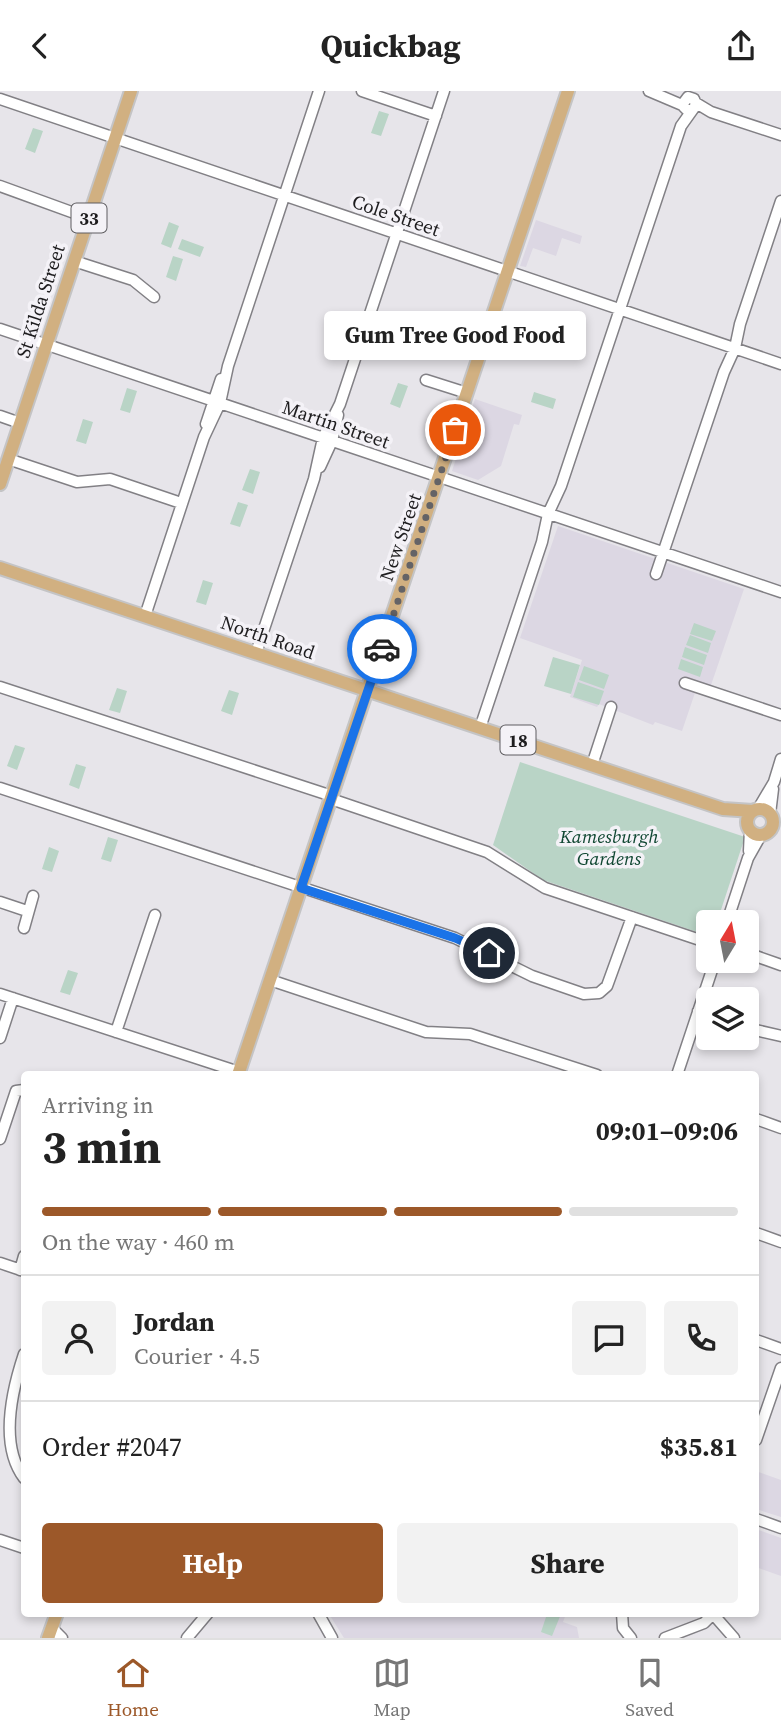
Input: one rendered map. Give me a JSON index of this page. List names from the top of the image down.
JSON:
{
  "streets": {
    "main road": [
      "33",
      "St Kilda Street",
      "New Street",
      "North Road",
      "18"
    ],
    "street": ["Cole Street", "Martin Street"]
  },
  "crossings": [
    ["Cole Street", "St Kilda Street"],
    ["Cole Street", "New Street"],
    ["St Kilda Street", "Martin Street"],
    ["Martin Street", "New Street"],
    ["New Street", "North Road"]
  ],
  "parks": ["Kamesburgh Gardens"],
  "places": ["Gum Tree Good Food"],
  "north": "top",
  "page": {
    "header": "Quickbag",
    "bubble": "Gum Tree Good Food",
    "heading": ["3 min", "Arriving in", "09:01–09:06"],
    "panel": [
      "Jordan",
      "Courier · 4.5",
      "Order #2047",
      "$35.81"
    ],
    "bar": "On the way · 460 m",
    "buttons": ["Help", "Share"],
    "tabs": ["Home", "Map", "Saved"]
  }
}
